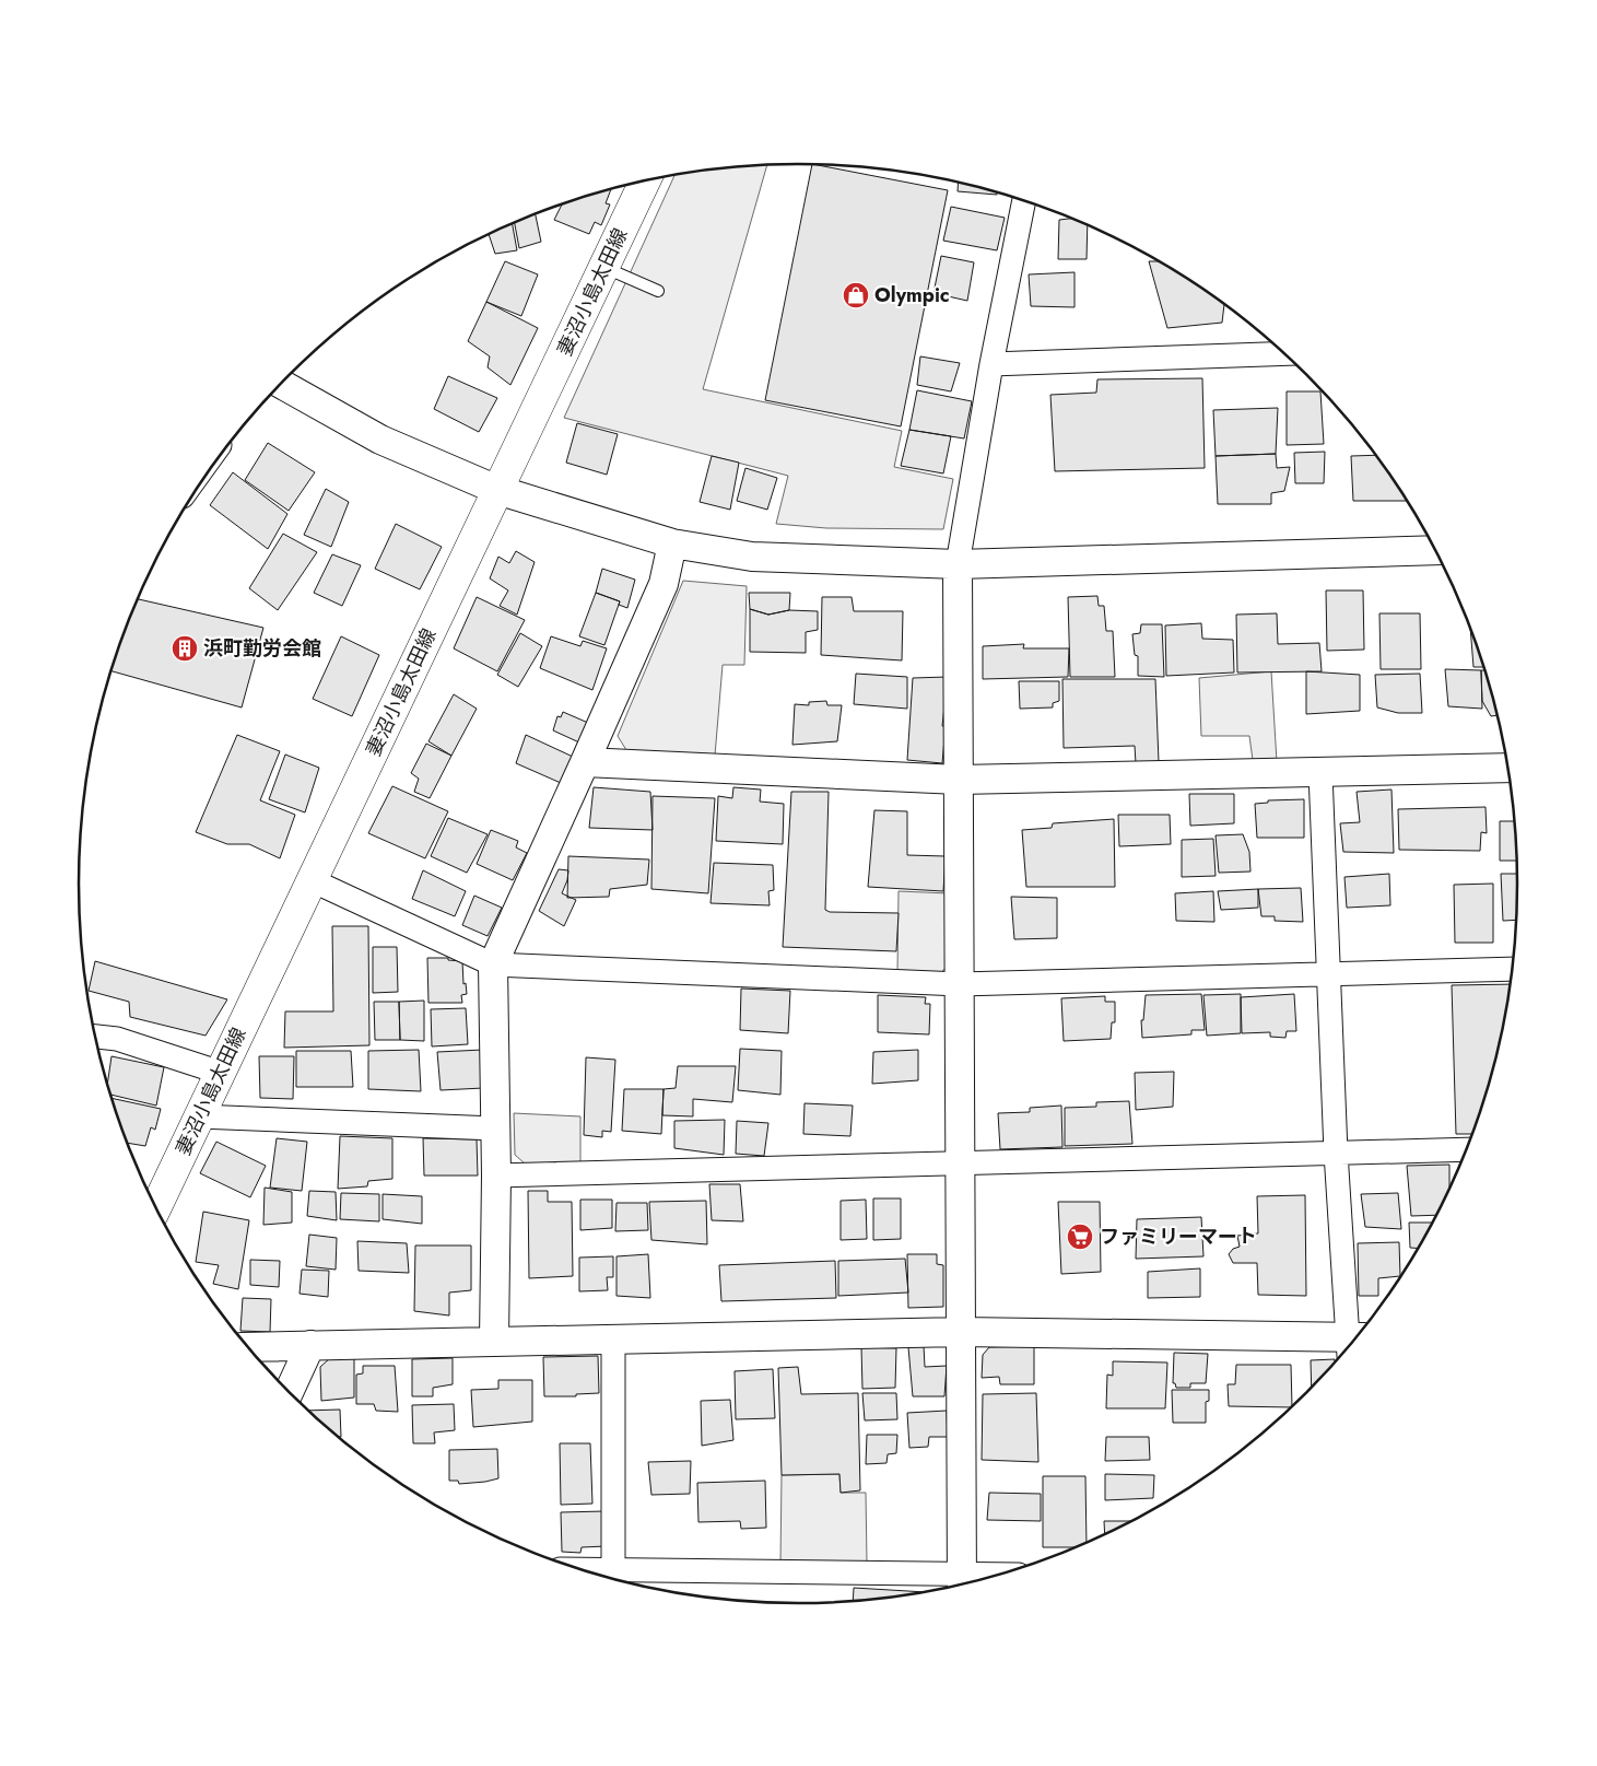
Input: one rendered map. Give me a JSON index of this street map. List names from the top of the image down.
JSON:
{
  "streets": {
    "main road": ["妻沼小島太田線"]
  },
  "places": {
    "shop": ["Olympic"],
    "building": ["浜町勤労会館"],
    "supermarket": ["ファミリーマート"]
  }
}
